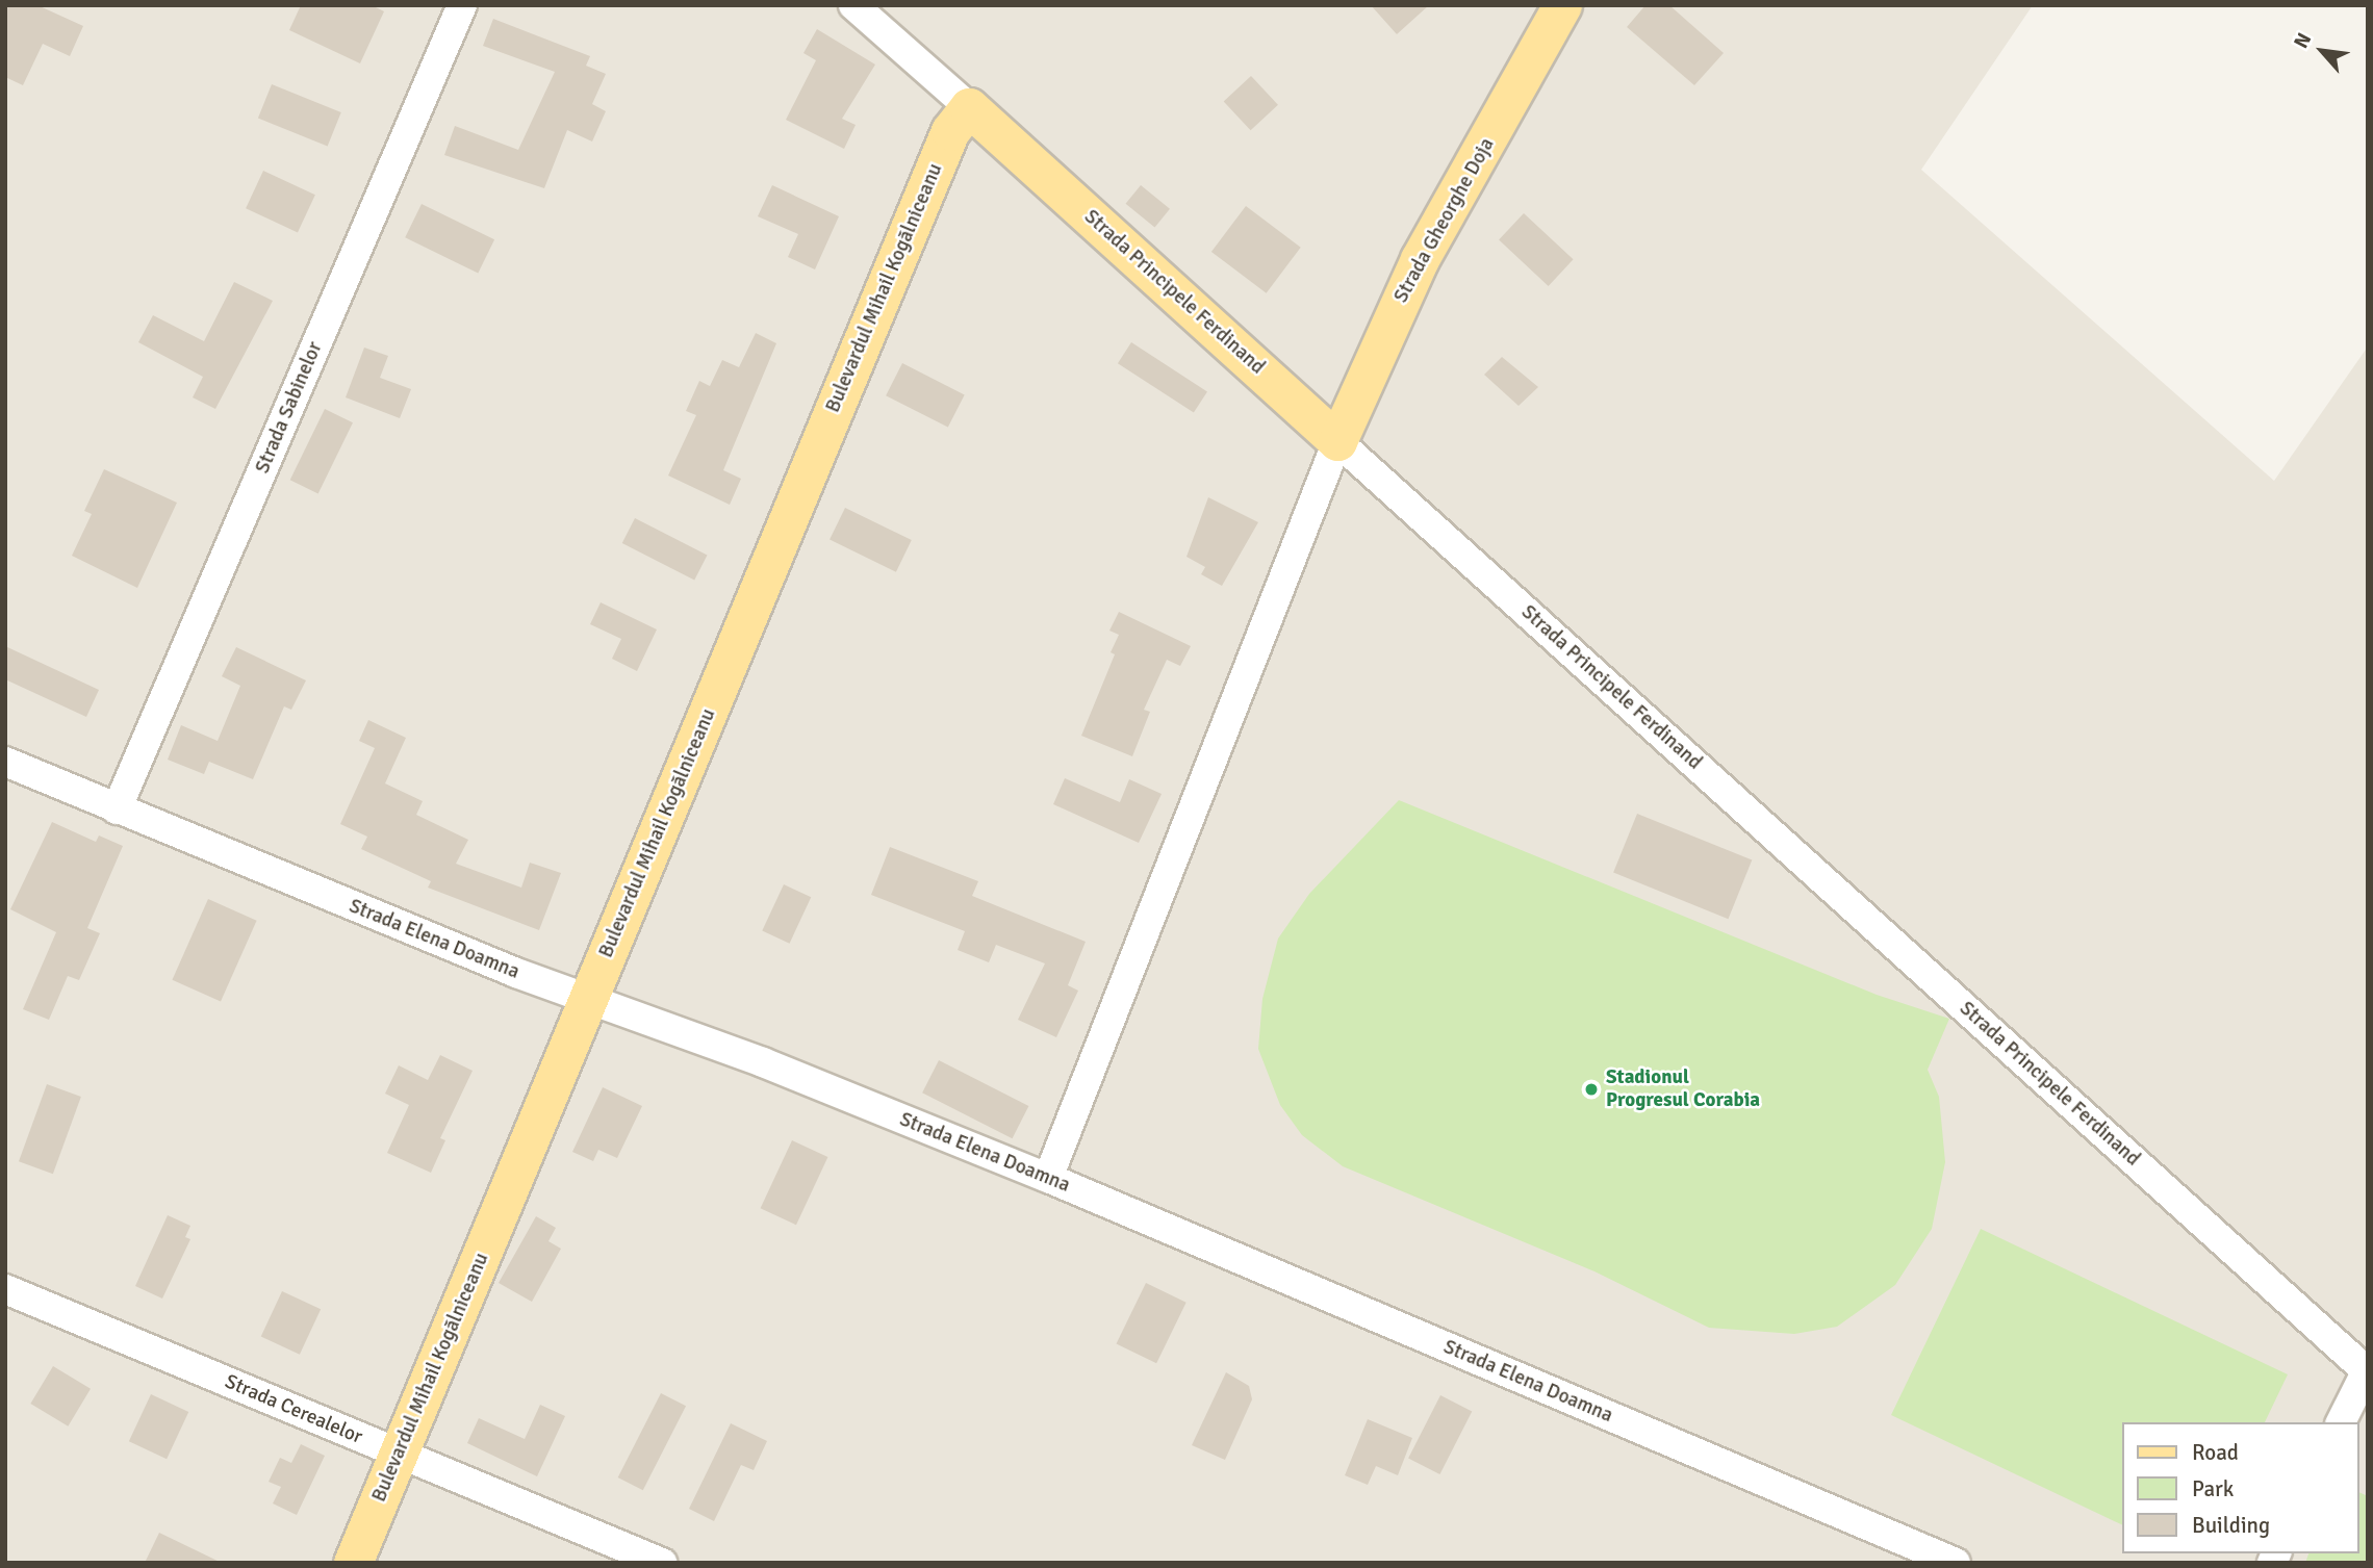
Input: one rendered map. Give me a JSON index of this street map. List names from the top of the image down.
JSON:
{
  "streets": {
    "main road": ["Strada Gheorghe Doja", "Bulevardul Mihail Kogălniceanu", "Strada Principele Ferdinand"],
    "street": ["Strada Sabinelor", "Strada Elena Doamna", "Strada Cerealelor"]
  },
  "crossings": [
    ["Strada Gheorghe Doja", "Strada Principele Ferdinand"],
    ["Bulevardul Mihail Kogălniceanu", "Strada Principele Ferdinand"],
    ["Bulevardul Mihail Kogălniceanu", "Strada Elena Doamna"],
    ["Bulevardul Mihail Kogălniceanu", "Strada Cerealelor"],
    ["Strada Sabinelor", "Strada Elena Doamna"]
  ],
  "places": ["Stadionul Progresul Corabia"],
  "legend": ["Road", "Park", "Building"],
  "north": "top left"
}
